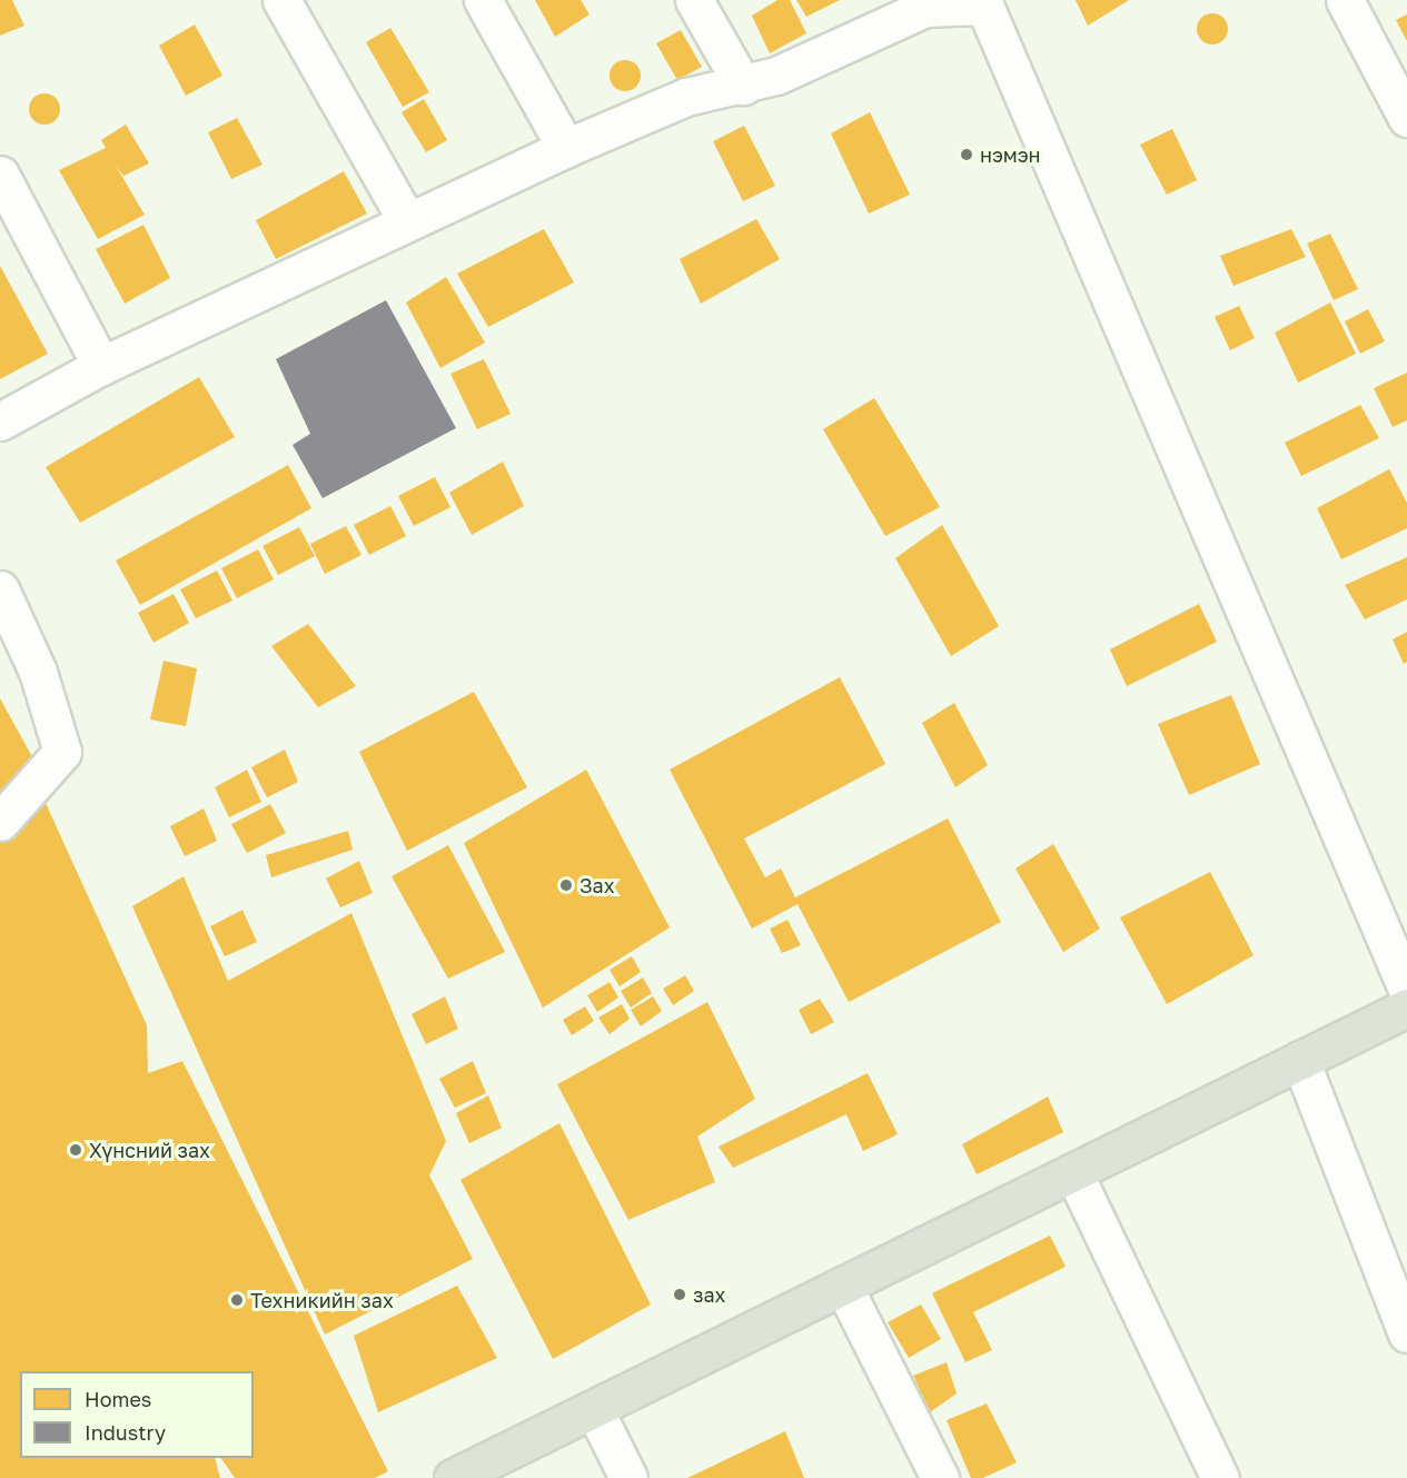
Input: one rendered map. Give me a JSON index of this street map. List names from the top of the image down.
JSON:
{
  "places": [
    "нэмэн",
    "Зах",
    "Хүнсний зах",
    "зах",
    "Техникийн зах"
  ],
  "legend": ["Homes", "Industry"]
}
